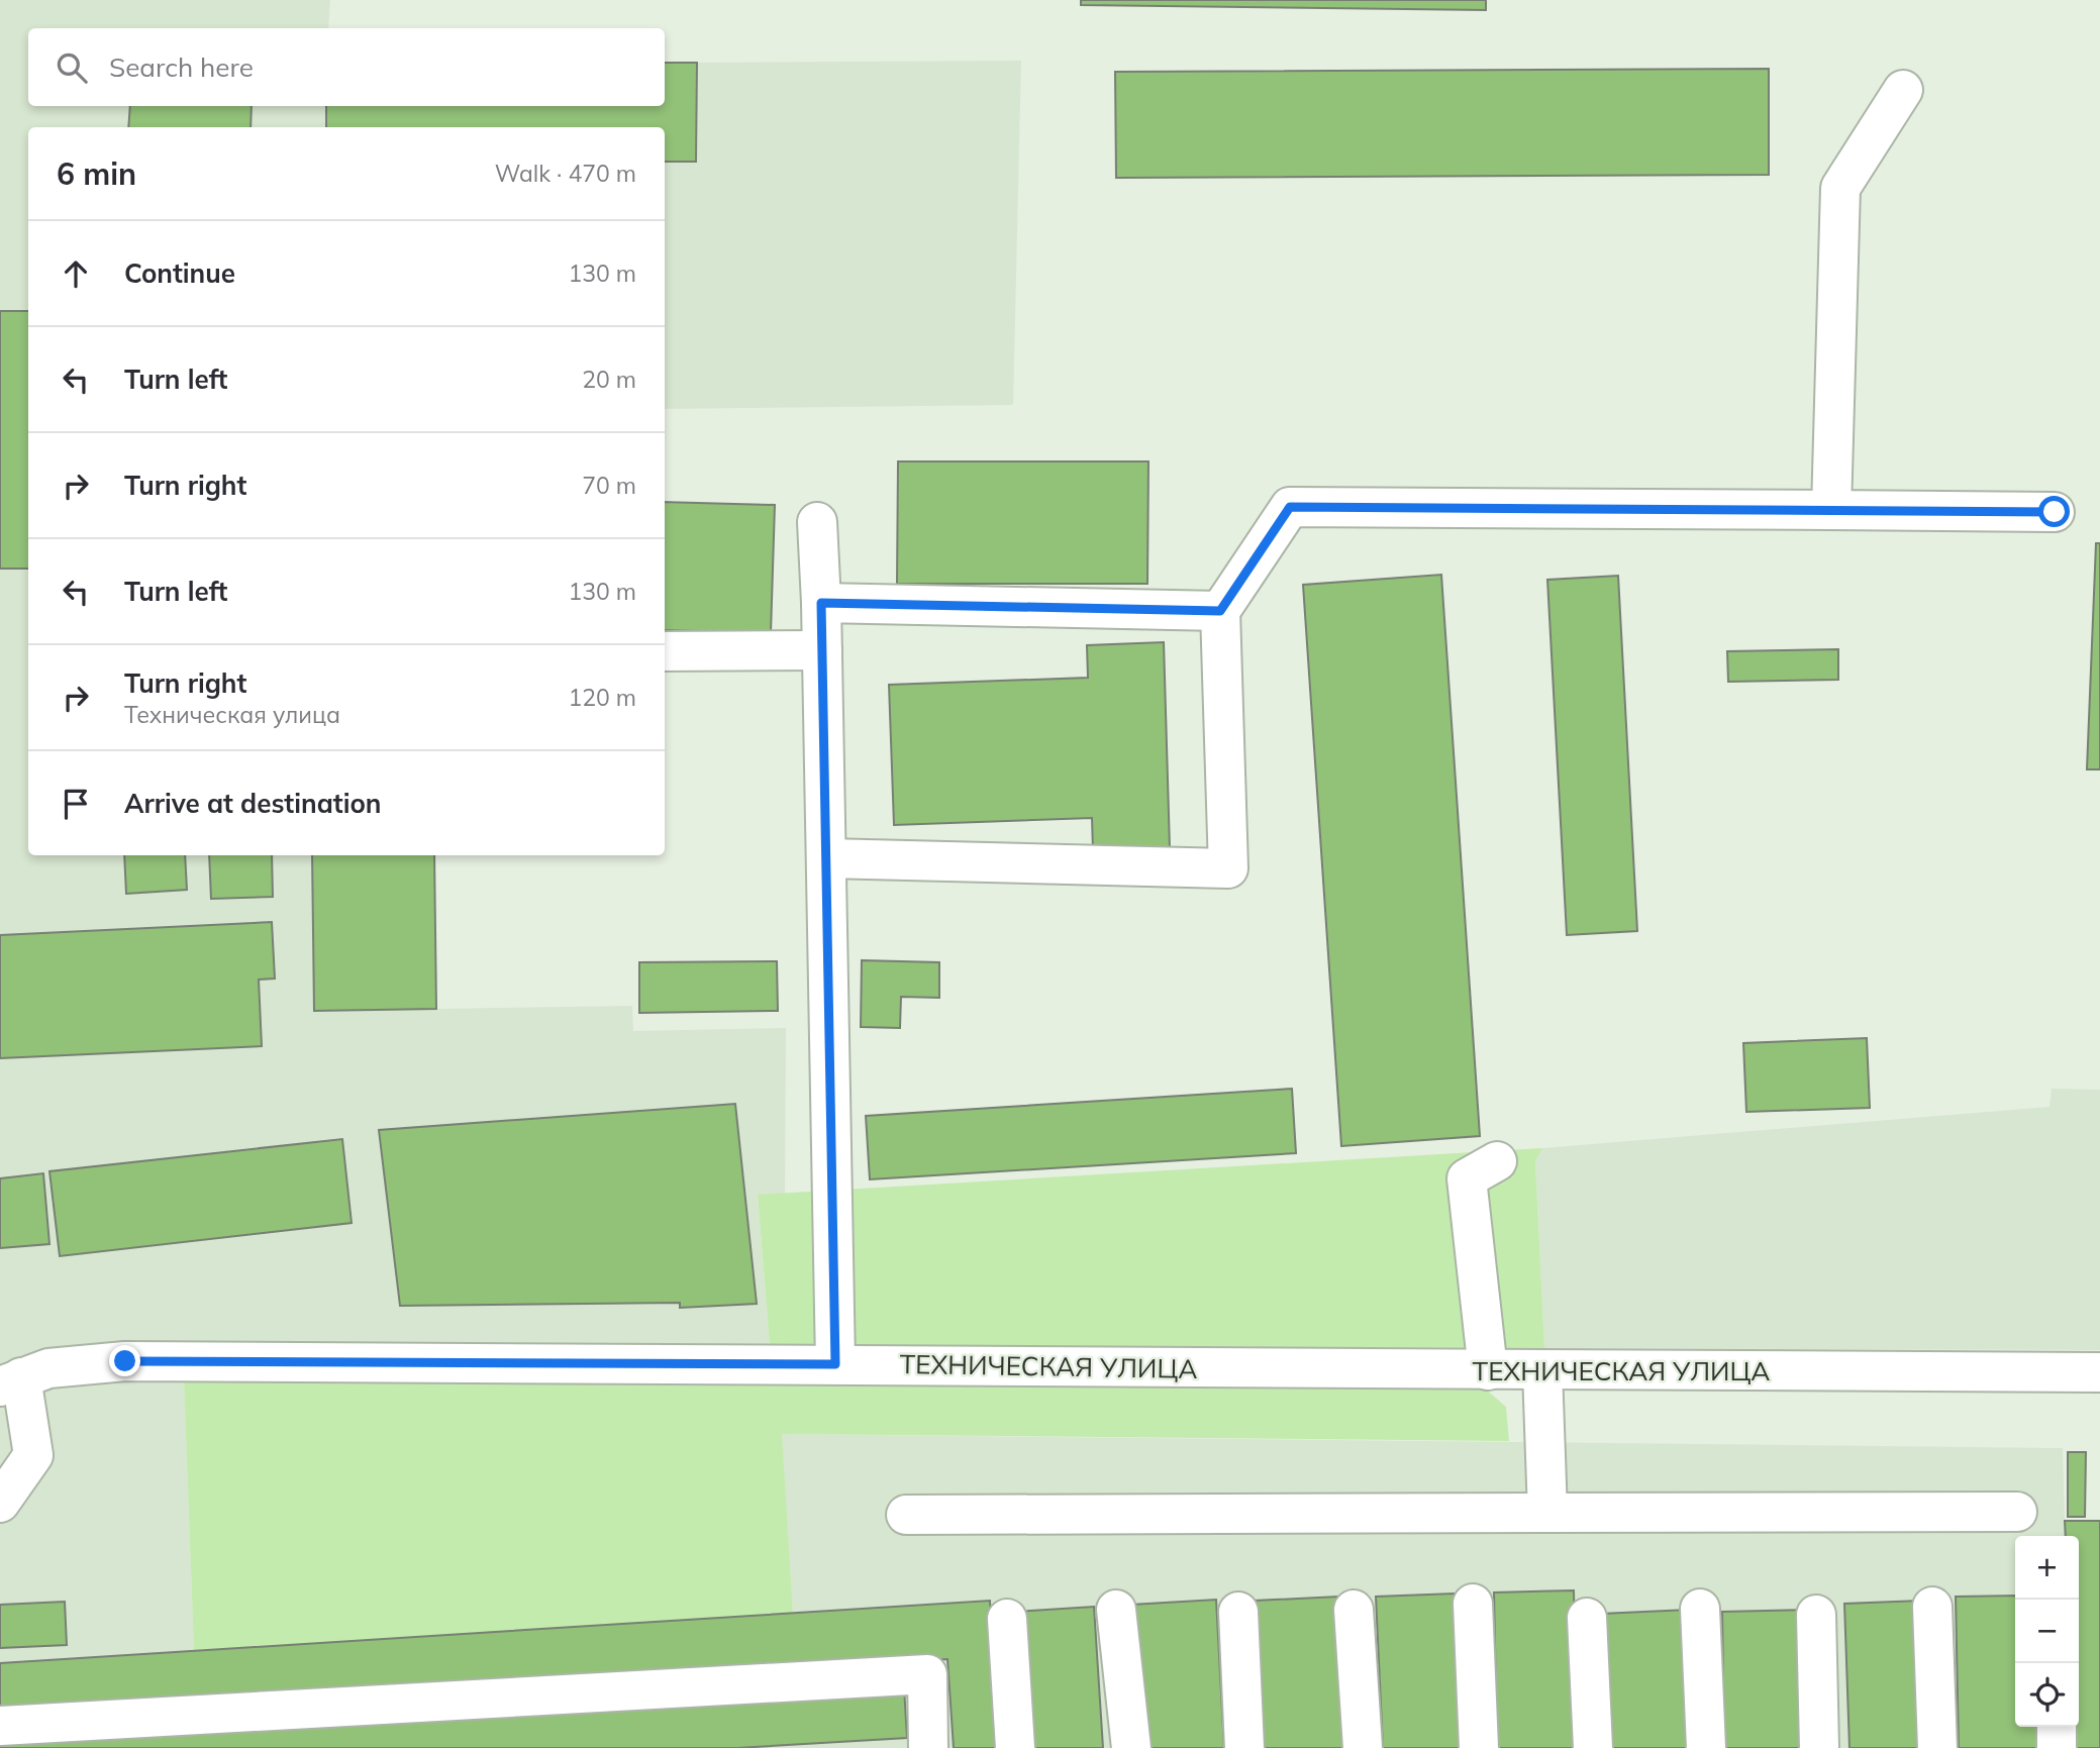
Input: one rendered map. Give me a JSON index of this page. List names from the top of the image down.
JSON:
{
  "streets": {
    "street": ["ТЕХНИЧЕСКАЯ УЛИЦА"]
  },
  "page": {
    "search": "Search here",
    "heading": ["6 min", "Walk · 470 m"],
    "list": [
      ["Continue", "130 m"],
      ["Turn left", "20 m"],
      ["Turn right", "70 m"],
      ["Turn left", "130 m"],
      ["Turn right", "Техническая улица", "120 m"],
      "Arrive at destination"
    ],
    "map_buttons": ["+", "−"]
  }
}
